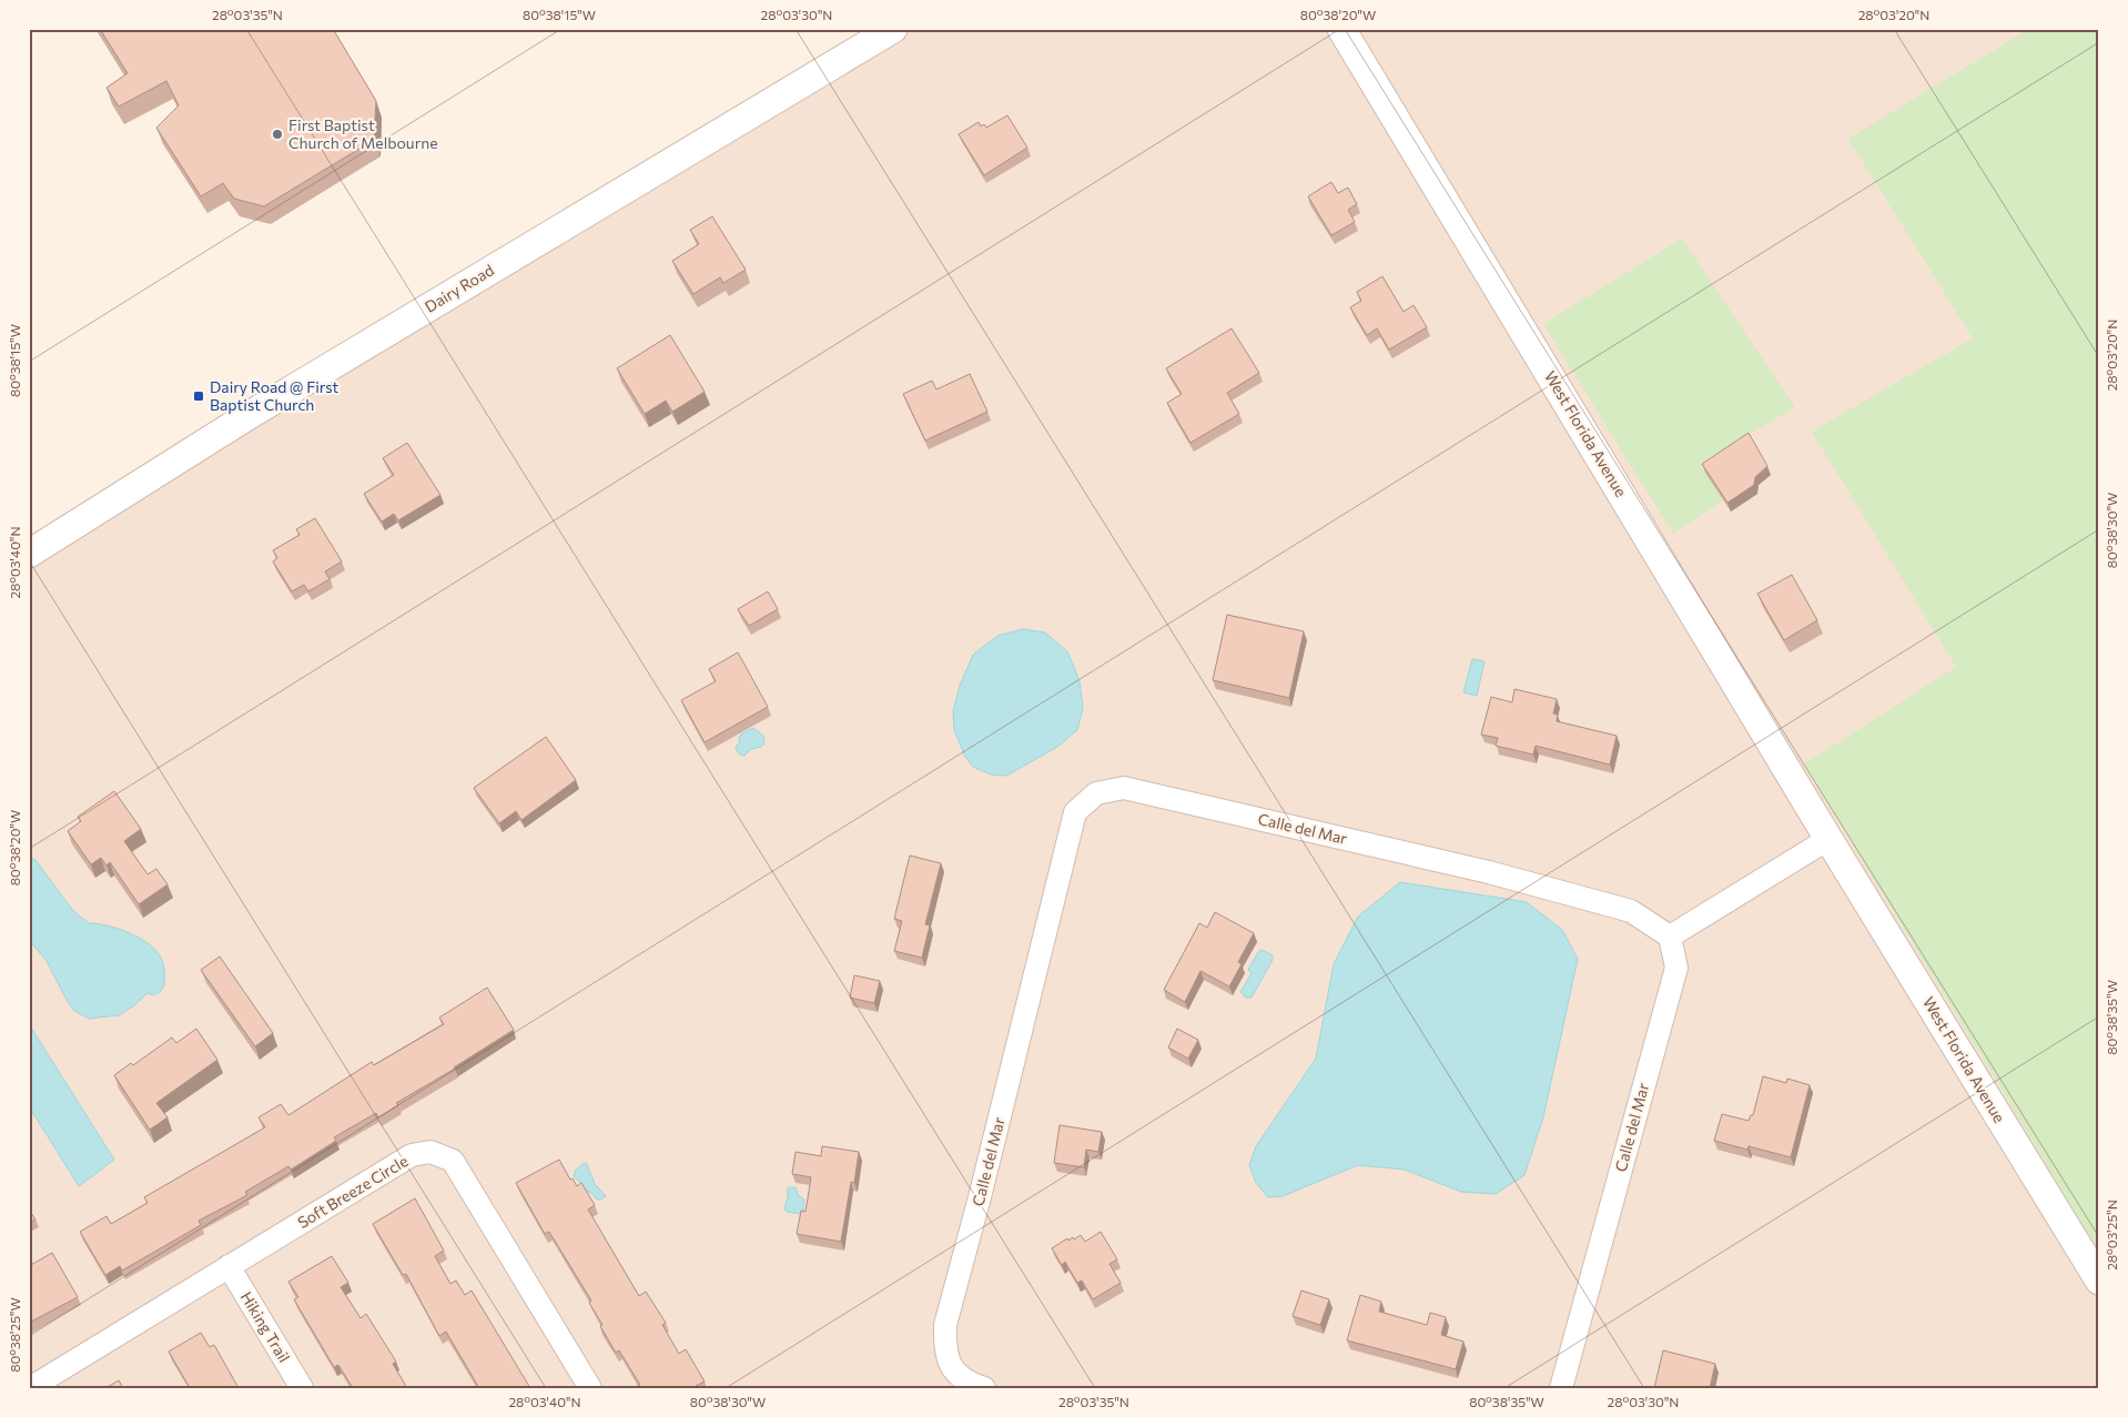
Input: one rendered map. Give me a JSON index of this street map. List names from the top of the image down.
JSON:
{
  "streets": {
    "street": [
      "Dairy Road",
      "West Florida Avenue",
      "Calle del Mar",
      "Soft Breeze Circle",
      "Hiking Trail"
    ]
  },
  "crossings": [
    ["Soft Breeze Circle", "Hiking Trail"]
  ],
  "places": {
    "other": ["First Baptist Church of Melbourne"],
    "transit": ["Dairy Road @ First Baptist Church"]
  },
  "coordinates": [
    "28°03'35\"N",
    "80°38'15\"W",
    "28°03'30\"N",
    "80°38'20\"W",
    "28°03'20\"N",
    "80°38'30\"W",
    "28°03'40\"N",
    "80°38'35\"W",
    "28°03'25\"N",
    "80°38'25\"W"
  ]
}
